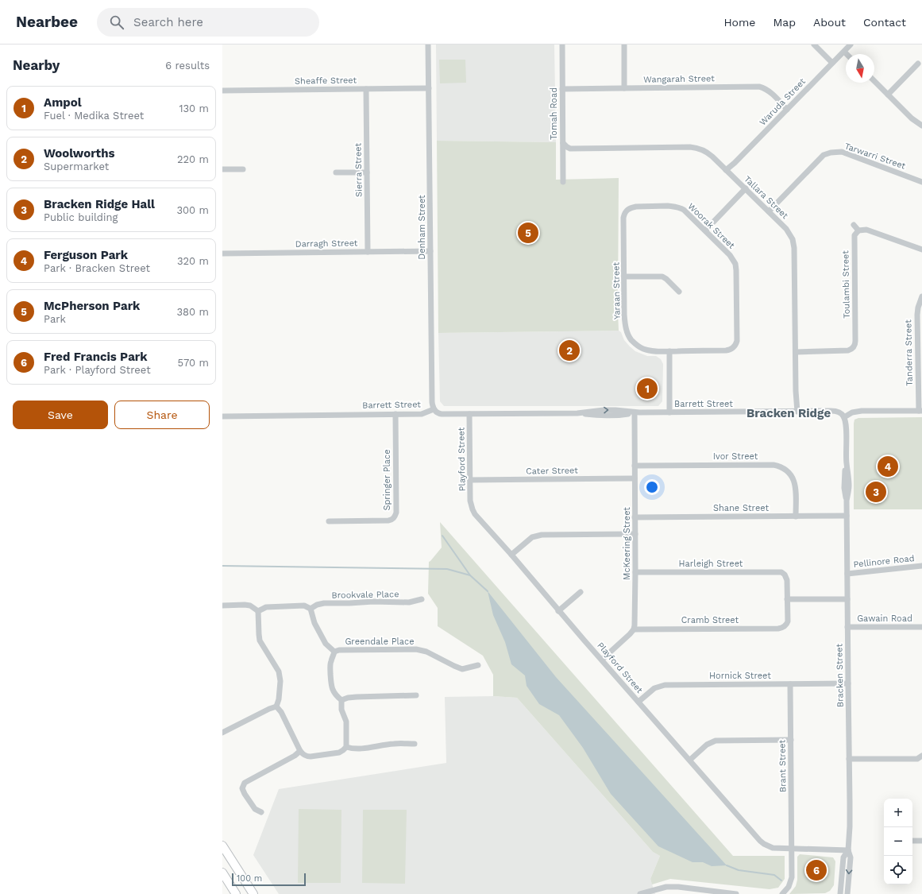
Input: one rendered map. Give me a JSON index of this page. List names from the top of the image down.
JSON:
{
  "streets": {
    "street": [
      "Wangarah Street",
      "Sheaffe Street",
      "Waruda Street",
      "Tomah Road",
      "Tarwarri Street",
      "Sierra Street",
      "Tallara Street",
      "Woorak Street",
      "Denham Street",
      "Darragh Street",
      "Toulambi Street",
      "Yaraan Street",
      "Tanderra Street",
      "Barrett Street",
      "Ivor Street",
      "Playford Street",
      "Cater Street",
      "Springer Place",
      "Shane Street",
      "McKeering Street",
      "Pellinore Road",
      "Harleigh Street",
      "Brookvale Place",
      "Gawain Road",
      "Cramb Street",
      "Greendale Place",
      "Hornick Street",
      "Bracken Street",
      "Brant Street"
    ]
  },
  "crossings": [
    ["Wangarah Street", "Waruda Street"],
    ["Wangarah Street", "Tomah Road"],
    ["Sheaffe Street", "Sierra Street"],
    ["Sheaffe Street", "Denham Street"],
    ["Waruda Street", "Tallara Street"],
    ["Tomah Road", "Tallara Street"],
    ["Tarwarri Street", "Tallara Street"],
    ["Sierra Street", "Darragh Street"],
    ["Tallara Street", "Toulambi Street"],
    ["Tallara Street", "Barrett Street"],
    ["Woorak Street", "Yaraan Street"],
    ["Denham Street", "Darragh Street"],
    ["Denham Street", "Barrett Street"],
    ["Barrett Street", "Playford Street"],
    ["Barrett Street", "Springer Place"],
    ["Barrett Street", "McKeering Street"],
    ["Barrett Street", "Bracken Street"],
    ["Ivor Street", "Shane Street"],
    ["Ivor Street", "McKeering Street"],
    ["Playford Street", "Cater Street"],
    ["Playford Street", "Hornick Street"],
    ["Playford Street", "Bracken Street"],
    ["Playford Street", "Brant Street"],
    ["Cater Street", "McKeering Street"],
    ["Shane Street", "McKeering Street"],
    ["Shane Street", "Bracken Street"],
    ["McKeering Street", "Harleigh Street"],
    ["McKeering Street", "Cramb Street"],
    ["Pellinore Road", "Bracken Street"],
    ["Harleigh Street", "Cramb Street"],
    ["Gawain Road", "Bracken Street"],
    ["Hornick Street", "Bracken Street"],
    ["Hornick Street", "Brant Street"]
  ],
  "districts": ["Bracken Ridge"],
  "scale_bar": "100 m",
  "north": "bottom",
  "page": {
    "header": "Nearbee",
    "search": "Search here",
    "nav": [
      "Home",
      "Map",
      "About",
      "Contact"
    ],
    "heading": ["Nearby", "6 results"],
    "list": [
      {
        "mark": "1",
        "name": "Ampol",
        "note": "Fuel · Medika Street",
        "value": "130 m"
      },
      {
        "mark": "2",
        "name": "Woolworths",
        "note": "Supermarket",
        "value": "220 m"
      },
      {
        "mark": "3",
        "name": "Bracken Ridge Hall",
        "note": "Public building",
        "value": "300 m"
      },
      {
        "mark": "4",
        "name": "Ferguson Park",
        "note": "Park · Bracken Street",
        "value": "320 m"
      },
      {
        "mark": "5",
        "name": "McPherson Park",
        "note": "Park",
        "value": "380 m"
      },
      {
        "mark": "6",
        "name": "Fred Francis Park",
        "note": "Park · Playford Street",
        "value": "570 m"
      }
    ],
    "pins": [
      "5",
      "2",
      "1",
      "4",
      "3",
      "6"
    ],
    "buttons": ["Save", "Share"],
    "map_buttons": ["+", "−"],
    "scale": "100 m"
  }
}
